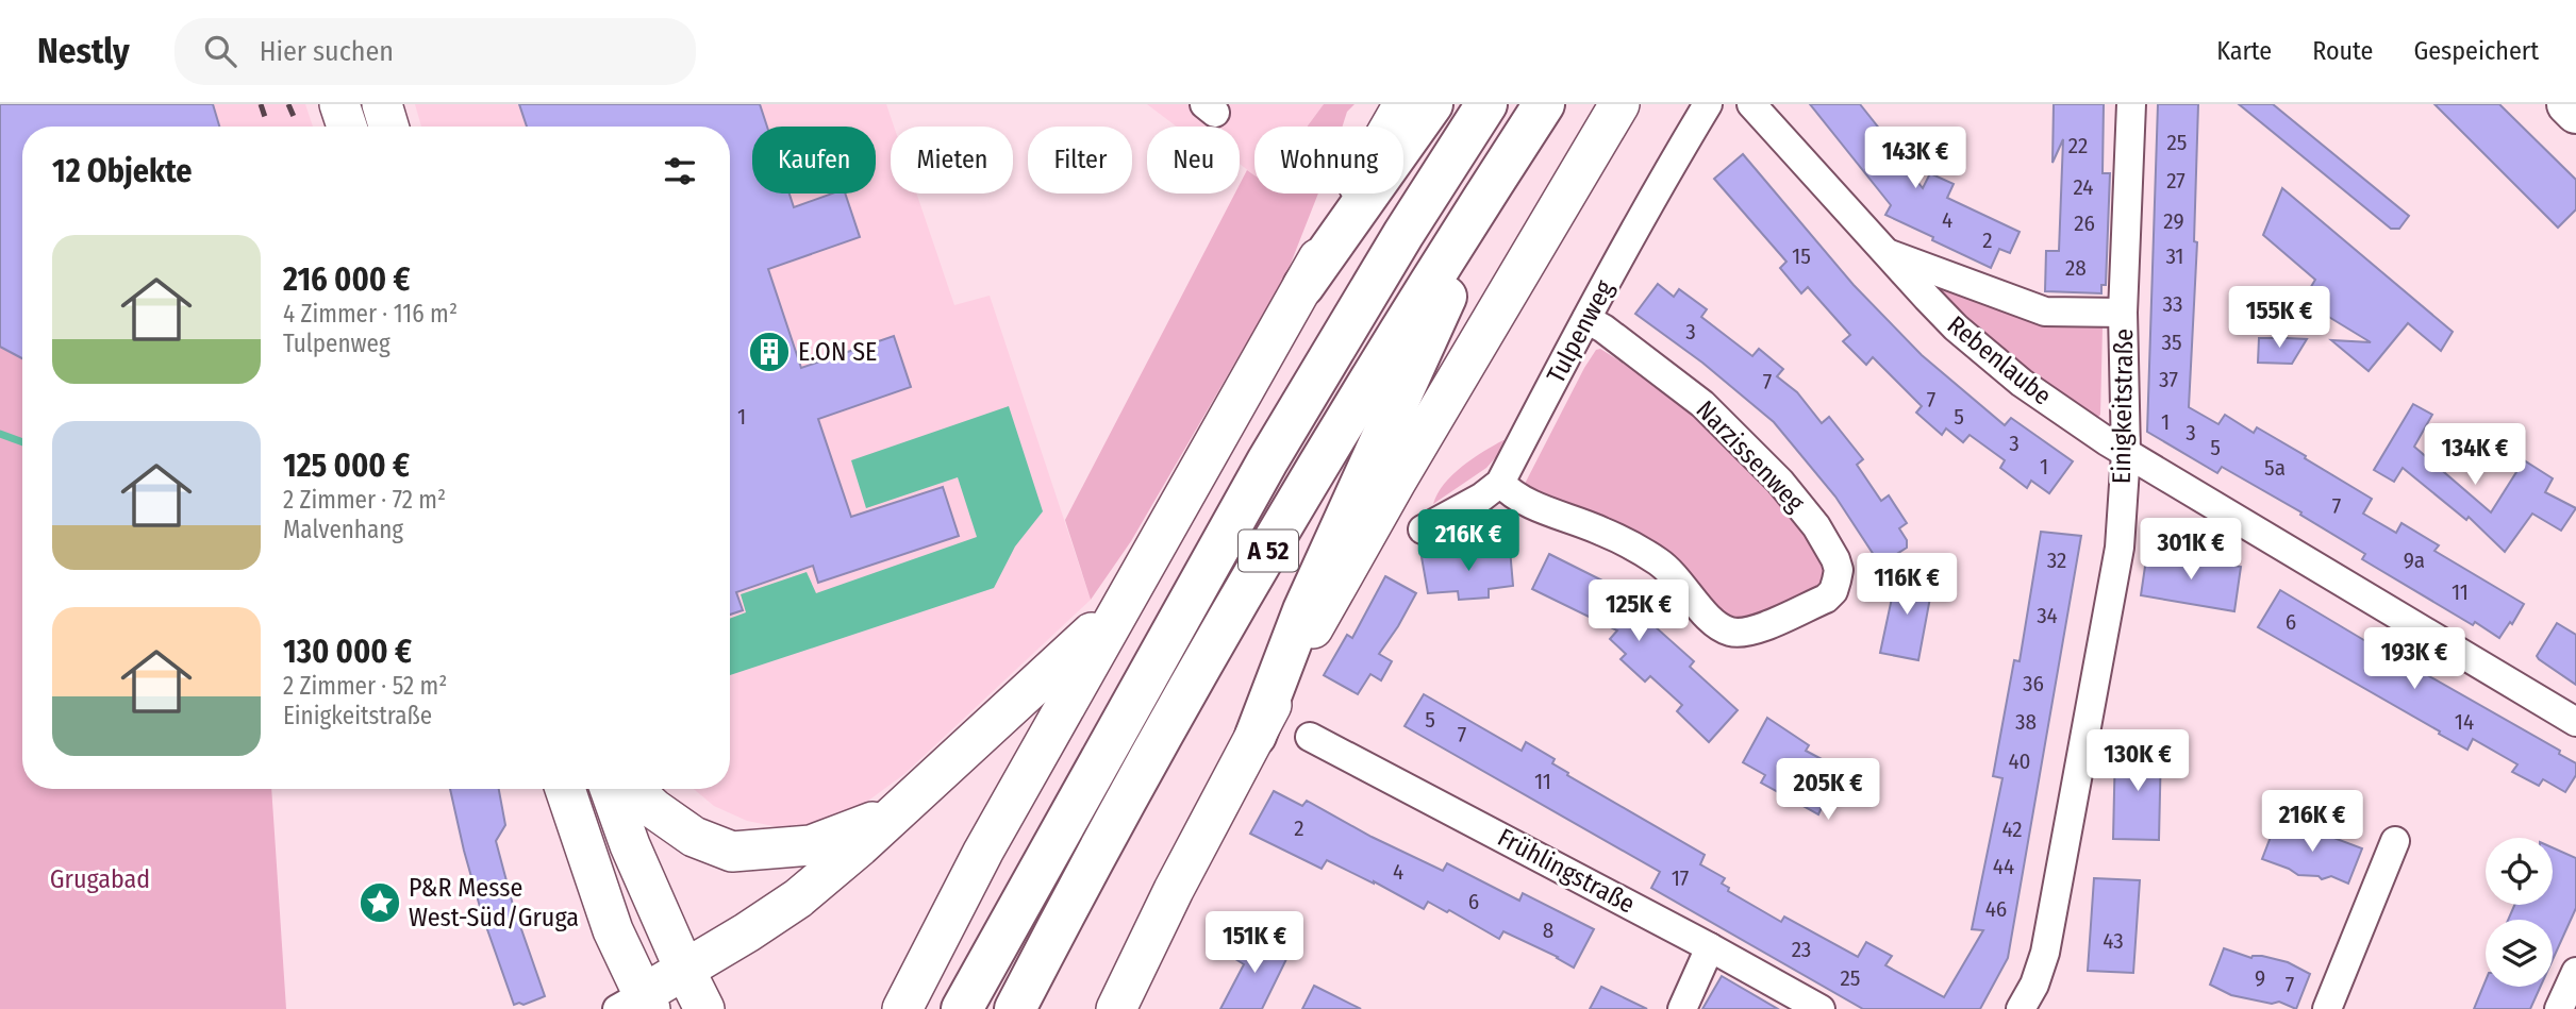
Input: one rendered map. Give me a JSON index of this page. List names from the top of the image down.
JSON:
{
  "streets": {
    "main road": ["A 52"],
    "street": [
      "Tulpenweg",
      "Rebenlaube",
      "Einigkeitstraße",
      "Narzissenweg",
      "Frühlingstraße"
    ]
  },
  "crossings": [
    ["Tulpenweg", "Narzissenweg"],
    ["Rebenlaube", "Einigkeitstraße"]
  ],
  "parks": ["Grugabad"],
  "places": {
    "building": ["E.ON SE"],
    "place": ["P&R Messe West-Süd/Gruga"]
  },
  "house_numbers": [
    "25",
    "22",
    "27",
    "24",
    "4",
    "29",
    "26",
    "2",
    "15",
    "31",
    "28",
    "33",
    "3",
    "35",
    "37",
    "7",
    "7",
    "1",
    "5",
    "1",
    "3",
    "3",
    "5",
    "1",
    "5a",
    "7",
    "32",
    "9a",
    "11",
    "34",
    "6",
    "36",
    "5",
    "38",
    "14",
    "7",
    "40",
    "11",
    "2",
    "42",
    "44",
    "4",
    "17",
    "6",
    "46",
    "8",
    "43",
    "23",
    "25",
    "9",
    "7"
  ],
  "page": {
    "header": "Nestly",
    "search": "Hier suchen",
    "nav": ["Karte", "Route", "Gespeichert"],
    "price": [
      "143K €",
      "155K €",
      "134K €",
      "216K €",
      "301K €",
      "116K €",
      "125K €",
      "193K €",
      "130K €",
      "205K €",
      "216K €",
      "151K €"
    ],
    "chip": [
      "Kaufen",
      "Mieten",
      "Filter",
      "Neu",
      "Wohnung"
    ],
    "heading": "12 Objekte",
    "list": [
      {
        "name": "216 000 €",
        "note": "4 Zimmer · 116 m² · Tulpenweg"
      },
      {
        "name": "125 000 €",
        "note": "2 Zimmer · 72 m² · Malvenhang"
      },
      {
        "name": "130 000 €",
        "note": "2 Zimmer · 52 m² · Einigkeitstraße"
      }
    ]
  }
}
